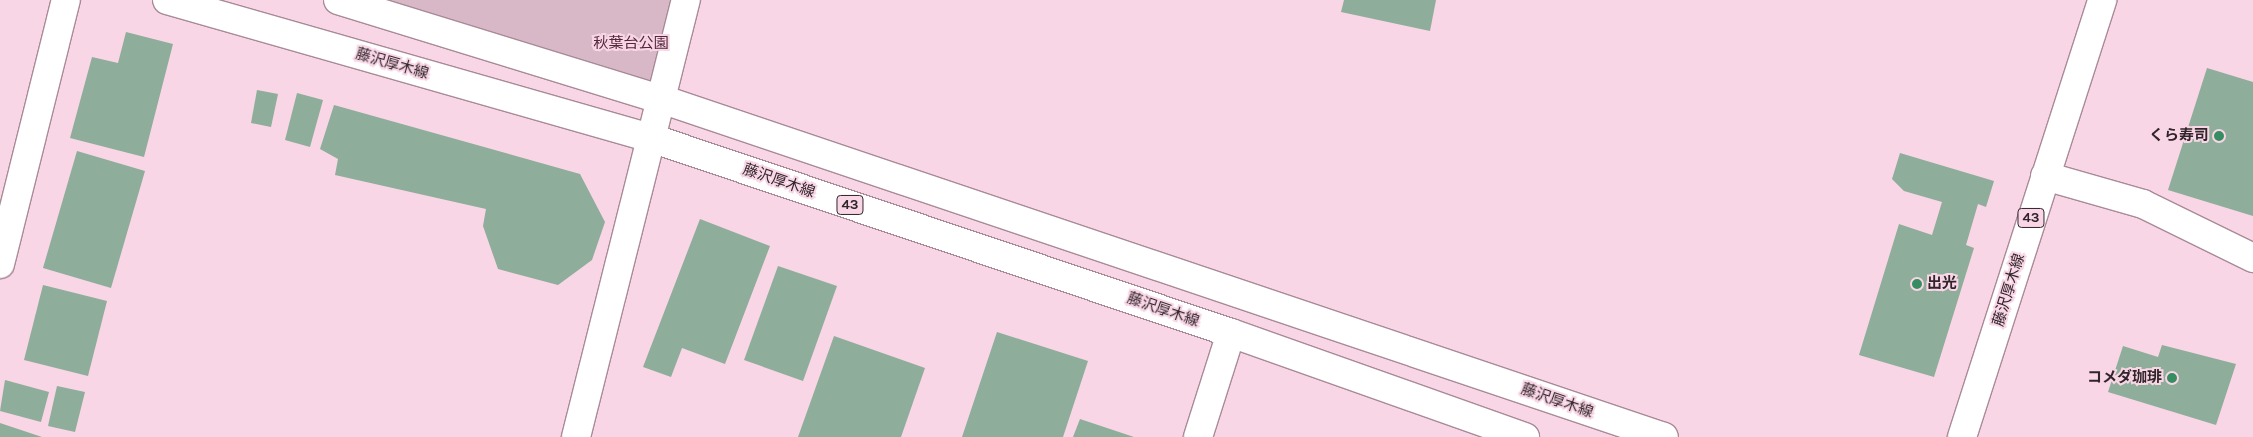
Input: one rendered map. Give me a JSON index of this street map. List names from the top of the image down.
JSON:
{
  "streets": {
    "main road": ["藤沢厚木線", "43"]
  },
  "parks": ["秋葉台公園"],
  "places": ["くら寿司", "出光", "コメダ珈琲"]
}
